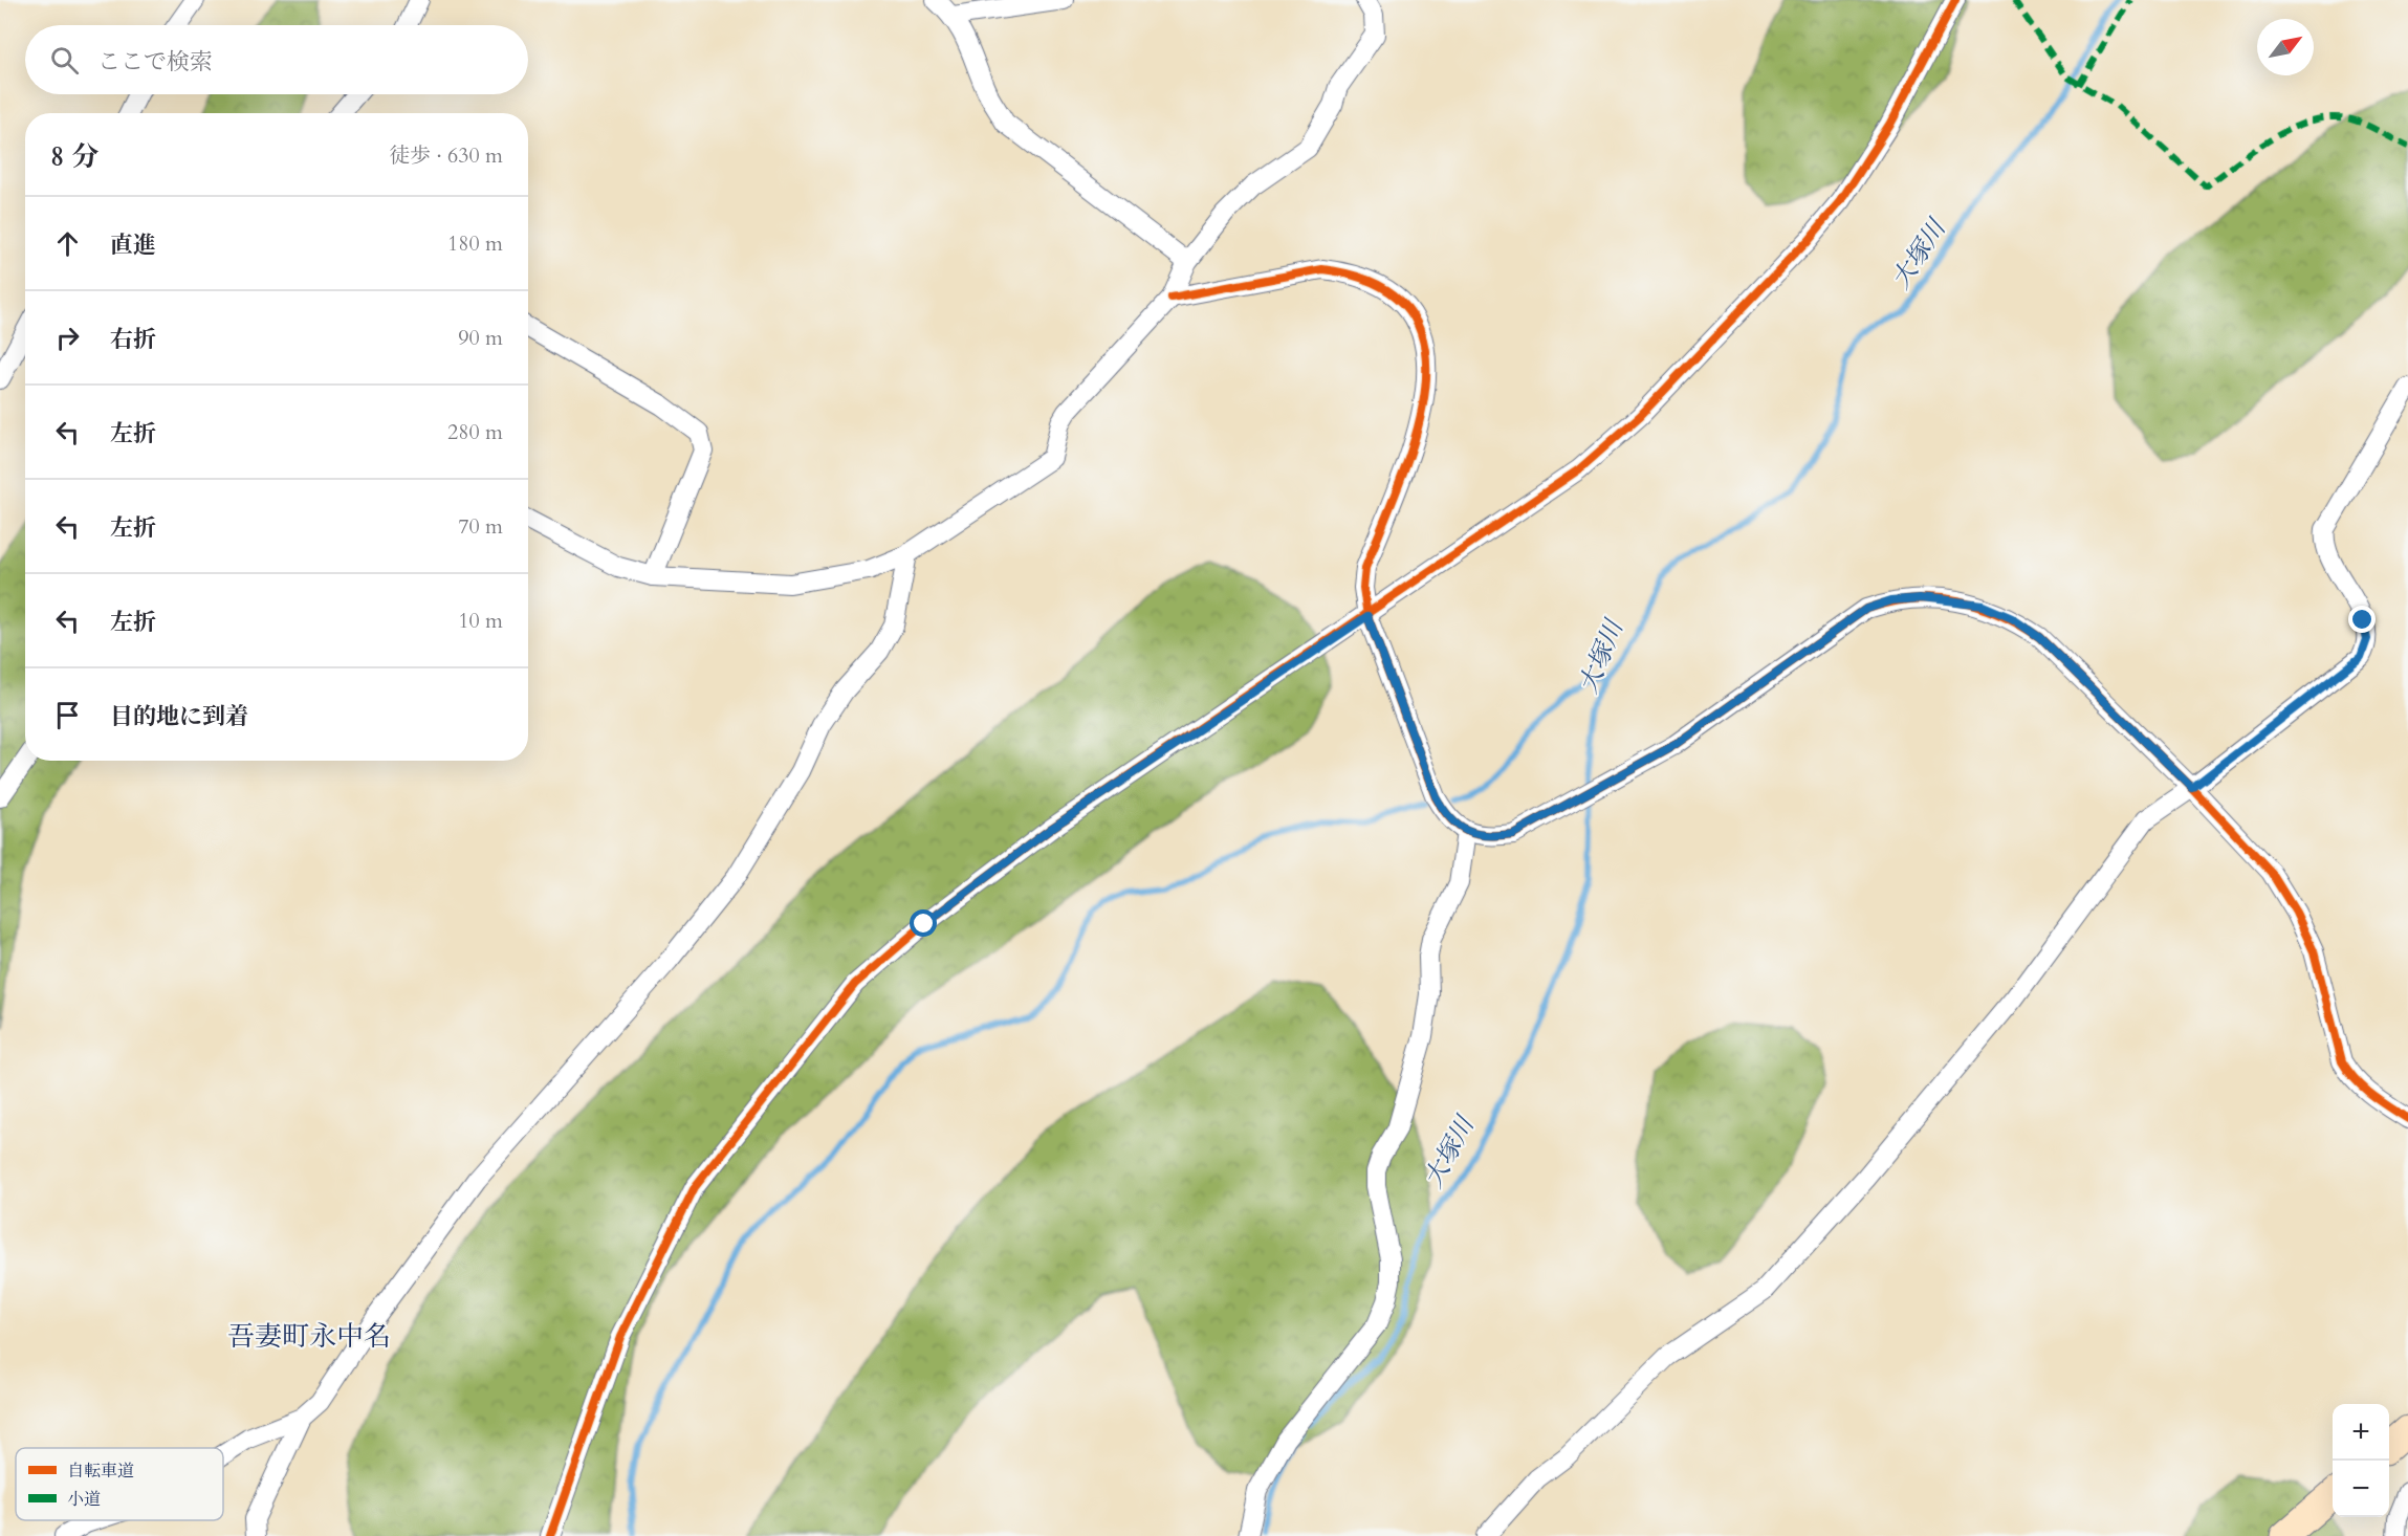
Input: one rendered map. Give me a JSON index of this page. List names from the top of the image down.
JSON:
{
  "districts": ["吾妻町永中名"],
  "water": ["大塚川"],
  "legend": ["自転車道", "小道"],
  "north": "top right",
  "page": {
    "search": "ここで検索",
    "heading": ["8 分", "徒歩 · 630 m"],
    "list": [
      ["直進", "180 m"],
      ["右折", "90 m"],
      ["左折", "280 m"],
      ["左折", "70 m"],
      ["左折", "10 m"],
      "目的地に到着"
    ],
    "map_buttons": ["+", "−"]
  }
}
